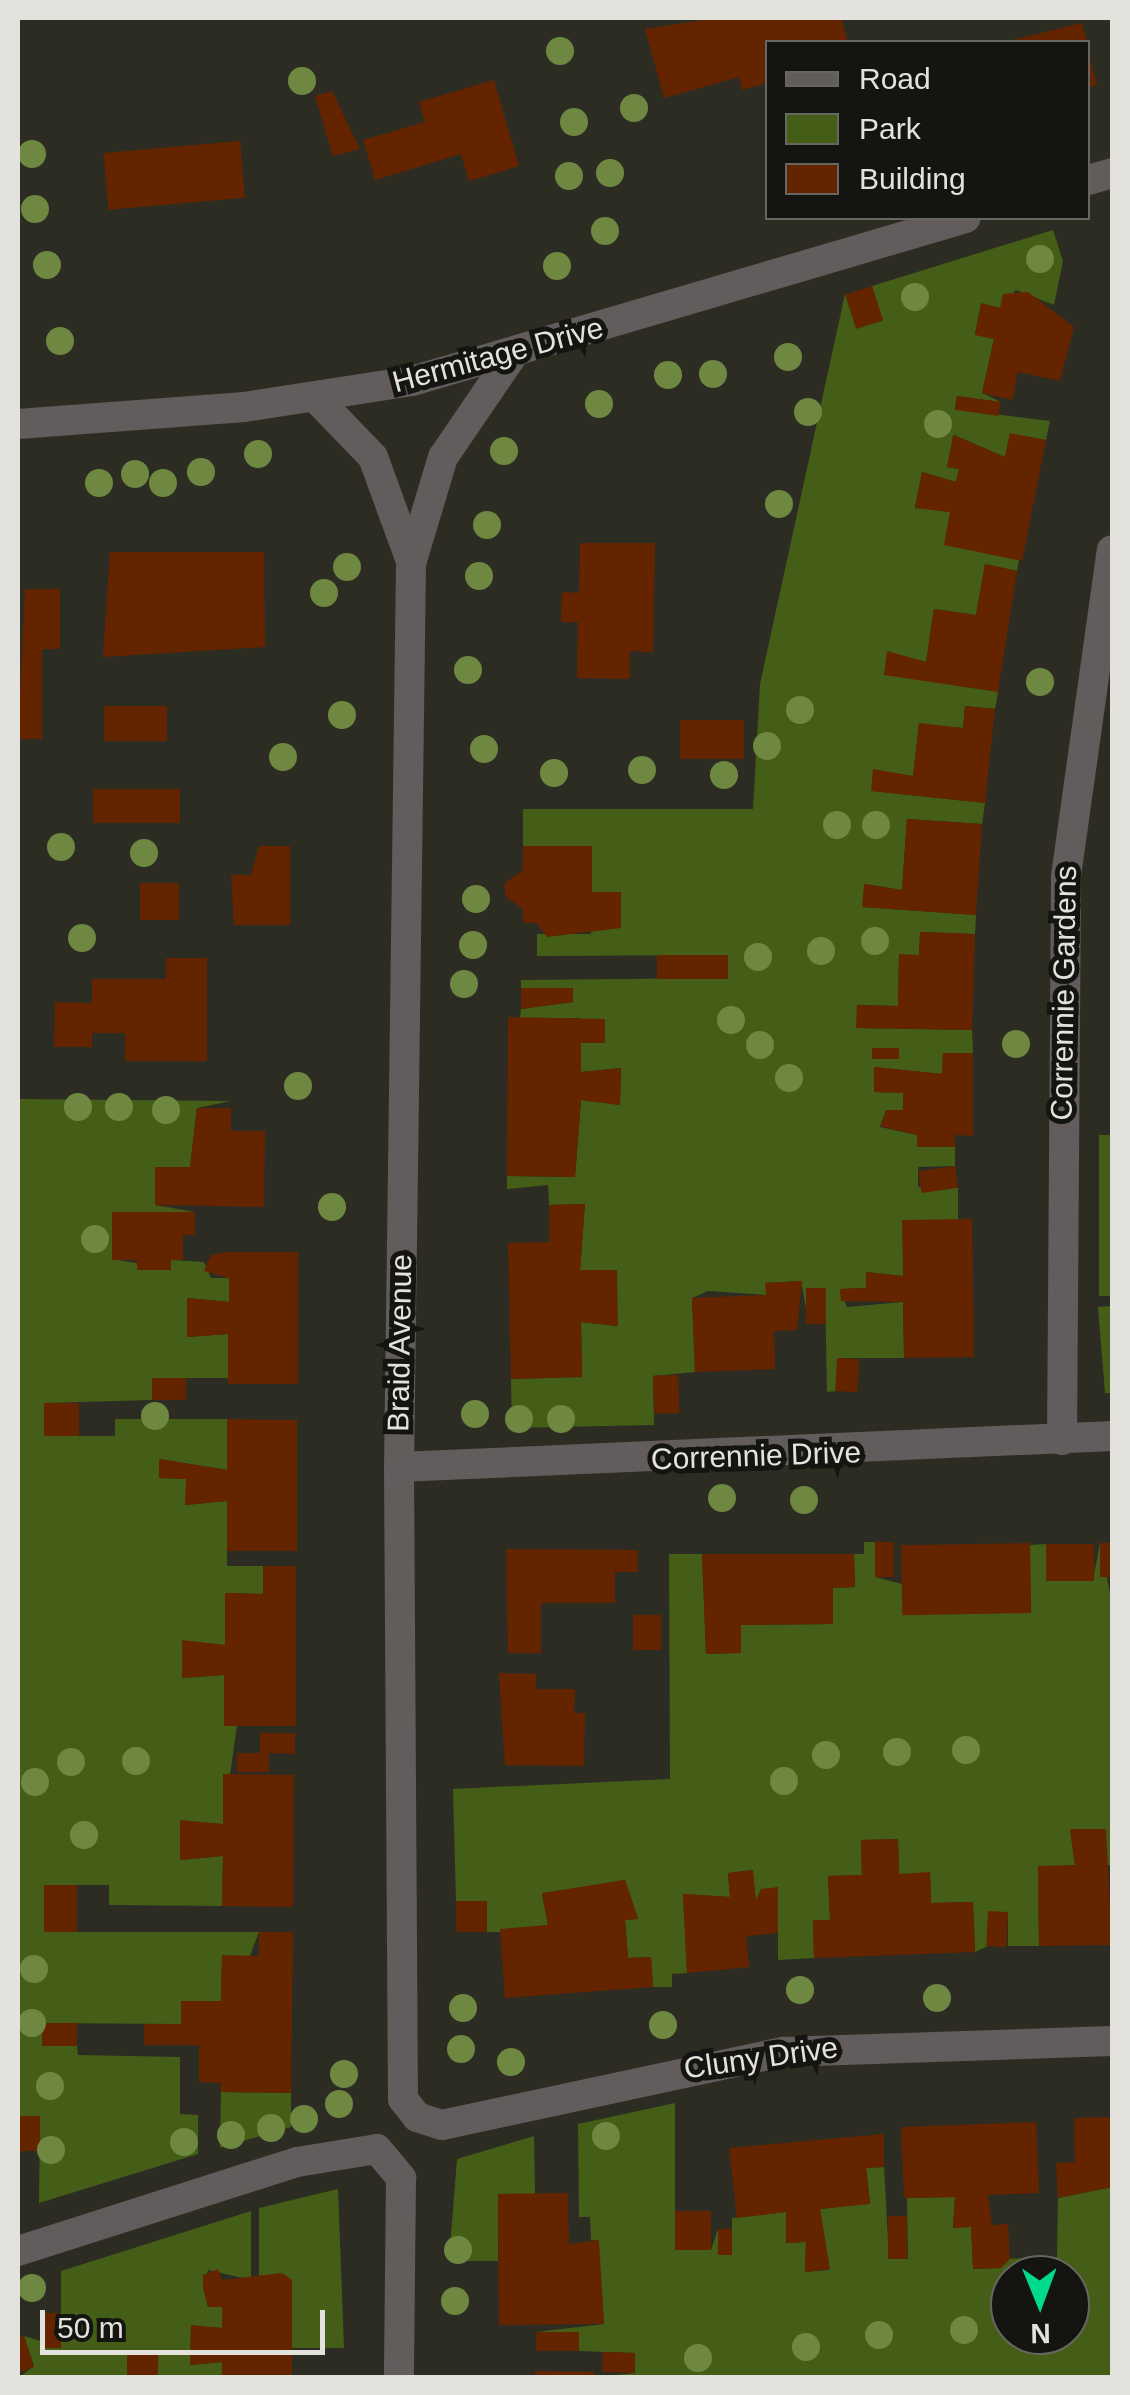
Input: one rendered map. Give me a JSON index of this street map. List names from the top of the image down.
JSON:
{
  "streets": {
    "street": [
      "Hermitage Drive",
      "Corrennie Gardens",
      "Braid Avenue",
      "Corrennie Drive",
      "Cluny Drive"
    ]
  },
  "crossings": [
    ["Hermitage Drive", "Braid Avenue"],
    ["Corrennie Gardens", "Corrennie Drive"],
    ["Braid Avenue", "Corrennie Drive"],
    ["Braid Avenue", "Cluny Drive"]
  ],
  "legend": ["Road", "Park", "Building"],
  "scale_bar": "50 m",
  "north": "bottom"
}
